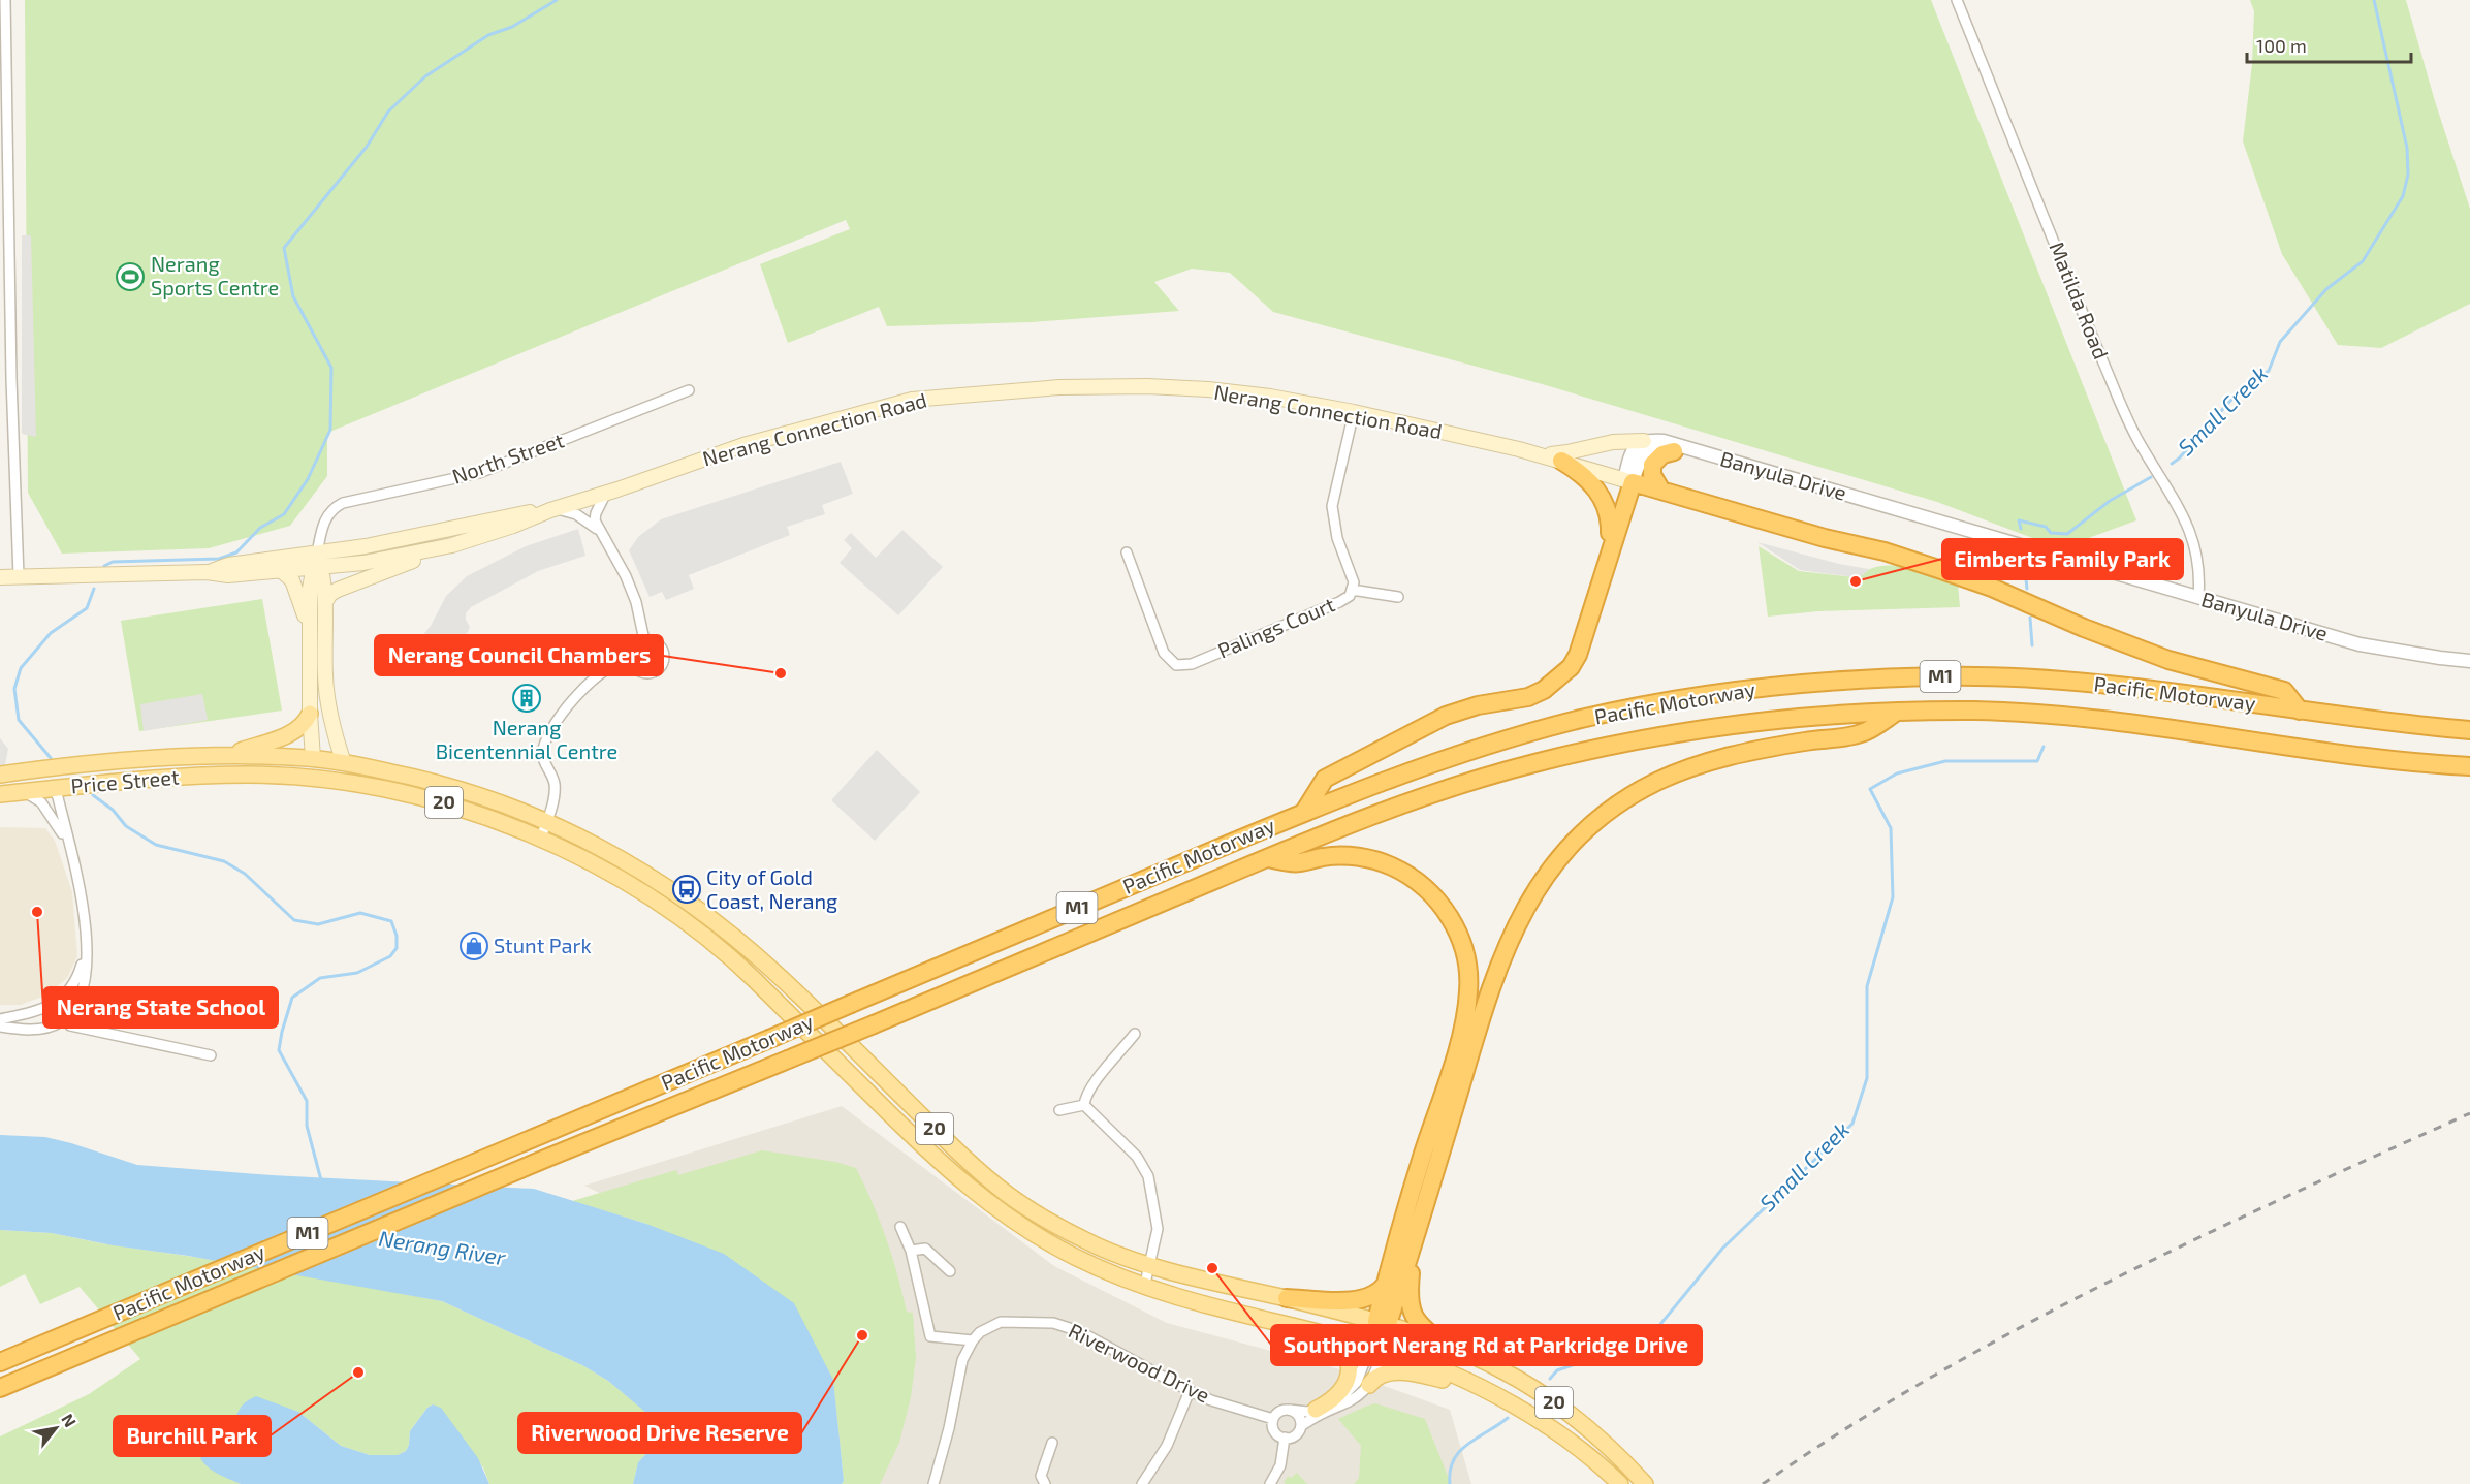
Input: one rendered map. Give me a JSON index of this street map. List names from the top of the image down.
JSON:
{
  "streets": {
    "highway": ["M1", "Pacific Motorway"],
    "main road": [
      "Nerang Connection Road",
      "North Street",
      "Price Street",
      "20"
    ],
    "street": [
      "Matilda Road",
      "Banyula Drive",
      "Palings Court",
      "Riverwood Drive"
    ]
  },
  "crossings": [
    ["Matilda Road", "Banyula Drive"],
    ["Nerang Connection Road", "North Street"],
    ["Nerang Connection Road", "Banyula Drive"],
    ["Nerang Connection Road", "Palings Court"],
    ["North Street", "20"],
    ["Price Street", "20"]
  ],
  "water": ["Small Creek", "Nerang River"],
  "places": {
    "sports": ["Nerang Sports Centre"],
    "other": [
      "Eimberts Family Park",
      "Nerang Council Chambers",
      "Nerang State School",
      "Southport Nerang Rd at Parkridge Drive",
      "Riverwood Drive Reserve",
      "Burchill Park"
    ],
    "building": ["Nerang Bicentennial Centre"],
    "bus stop": ["City of Gold Coast, Nerang"],
    "shop": ["Stunt Park"]
  },
  "scale_bar": "100 m",
  "north": "top right"
}
